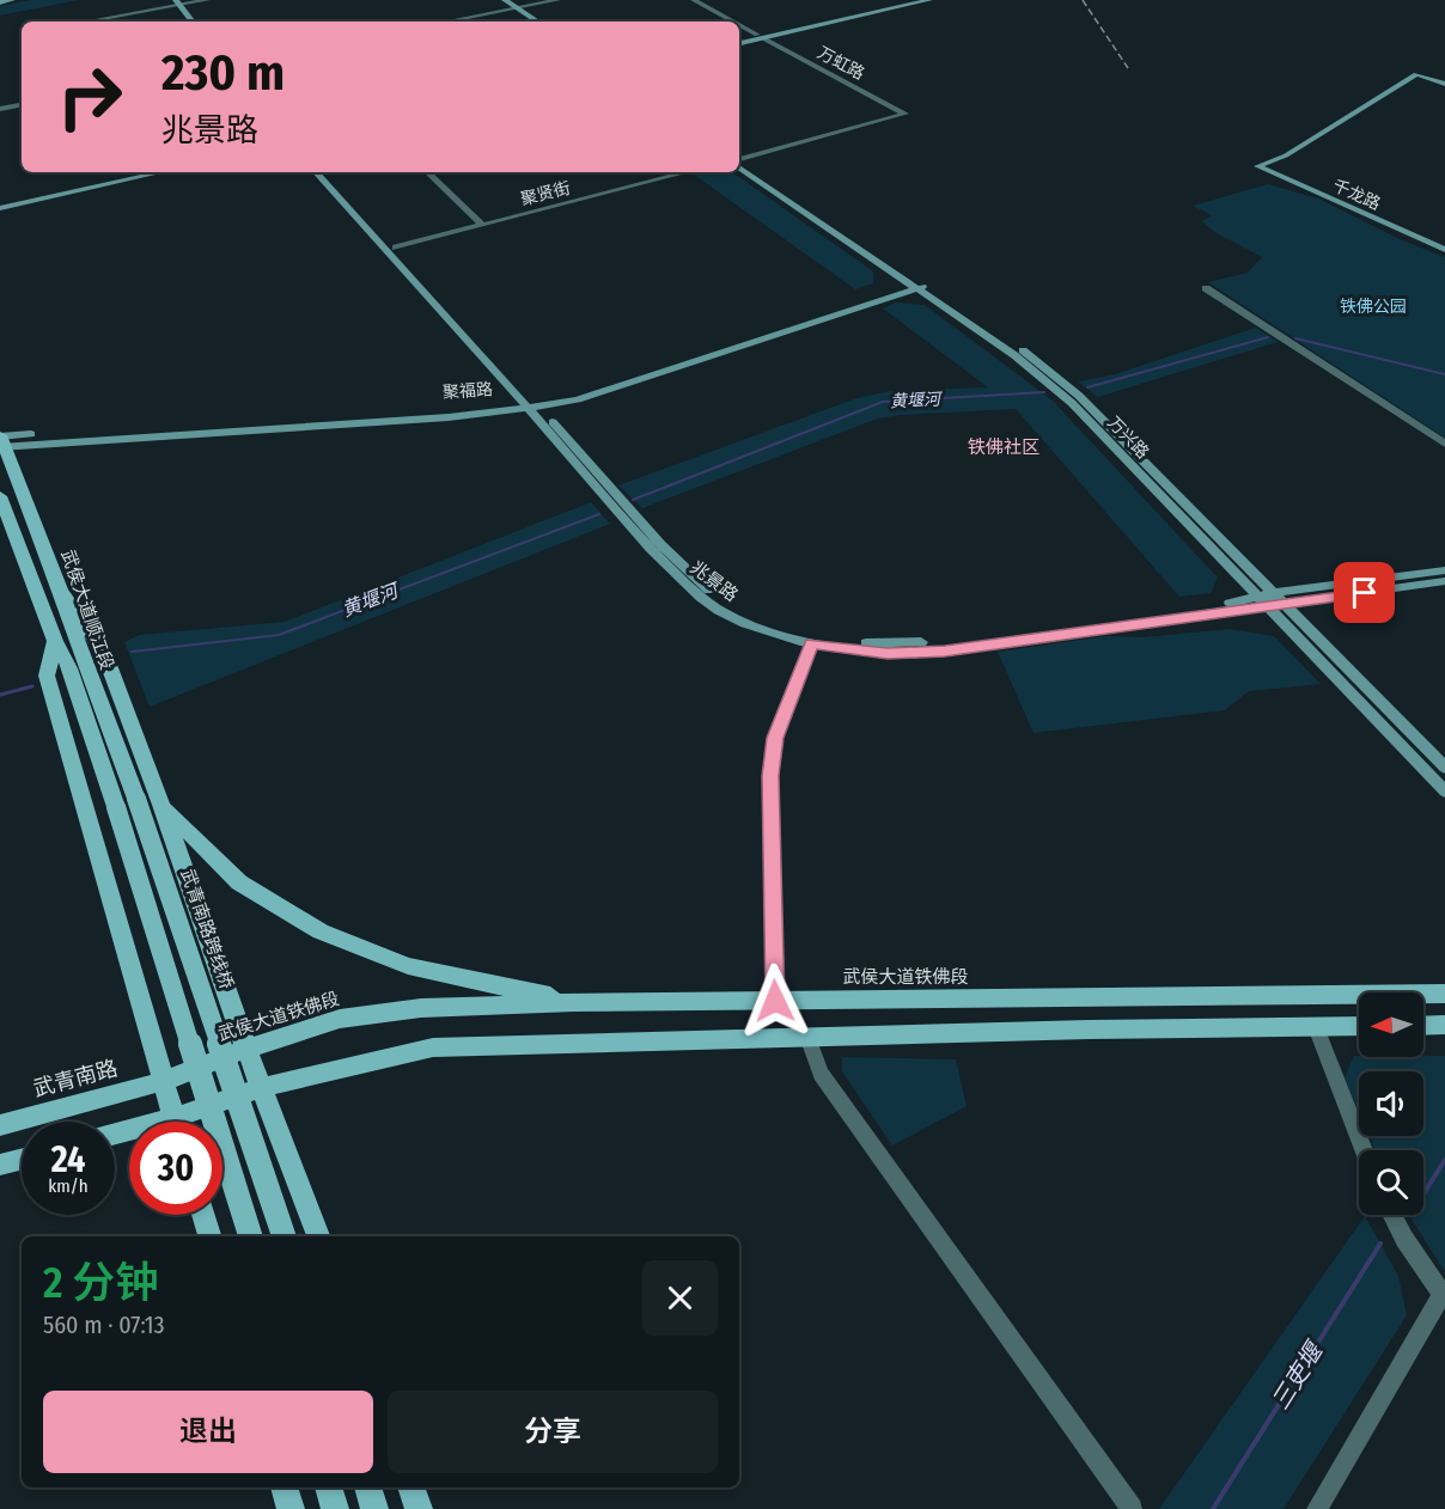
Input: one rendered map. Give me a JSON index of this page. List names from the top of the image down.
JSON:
{
  "streets": {
    "main road": [
      "武侯大道顺江段",
      "武青南路跨线桥",
      "武侯大道铁佛段",
      "武青南路"
    ],
    "street": [
      "万虹路",
      "聚贤街",
      "千龙路",
      "万兴路",
      "兆景路"
    ]
  },
  "crossings": [
    ["聚贤街", "兆景路"],
    ["万兴路", "兆景路"],
    ["武侯大道顺江段", "武青南路跨线桥"],
    ["武侯大道铁佛段", "武青南路"]
  ],
  "districts": ["铁佛社区"],
  "water": ["黄堰河", "三吏堰"],
  "parks": ["铁佛公园"],
  "north": "left",
  "page": {
    "turn": ["230 m", "兆景路"],
    "speed": "24 km/h",
    "limit": "30",
    "heading": ["2 分钟", "560 m · 07:13"],
    "buttons": ["退出", "分享"]
  }
}
